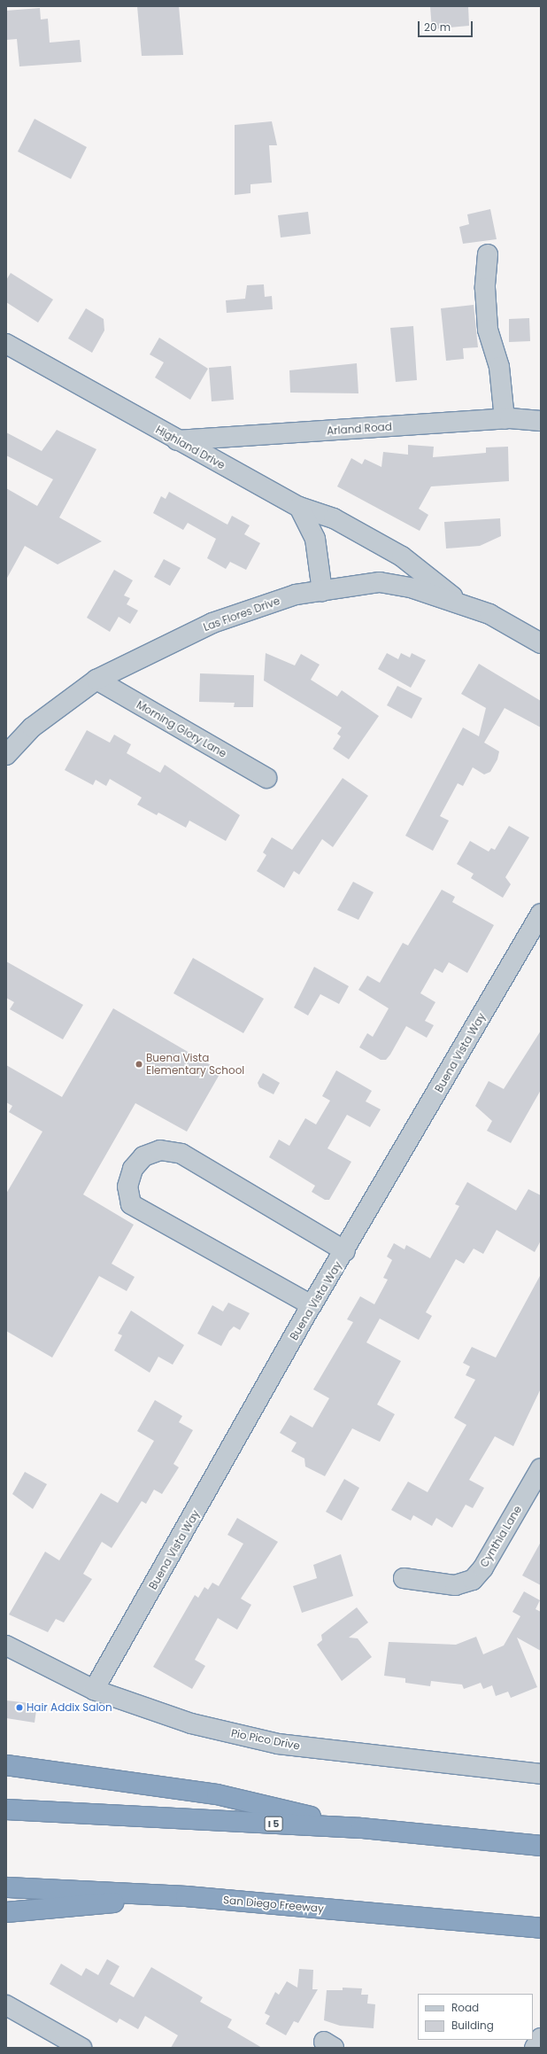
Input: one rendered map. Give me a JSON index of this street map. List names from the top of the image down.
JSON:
{
  "streets": {
    "highway": ["I 5", "San Diego Freeway"],
    "street": [
      "Arland Road",
      "Highland Drive",
      "Las Flores Drive",
      "Morning Glory Lane",
      "Buena Vista Way",
      "Cynthia Lane",
      "Pio Pico Drive"
    ]
  },
  "crossings": [
    ["Arland Road", "Highland Drive"],
    ["Highland Drive", "Las Flores Drive"],
    ["Las Flores Drive", "Morning Glory Lane"],
    ["Buena Vista Way", "Pio Pico Drive"]
  ],
  "places": ["Buena Vista Elementary School", "Hair Addix Salon"],
  "legend": ["Road", "Building"],
  "scale_bar": "20 m"
}
